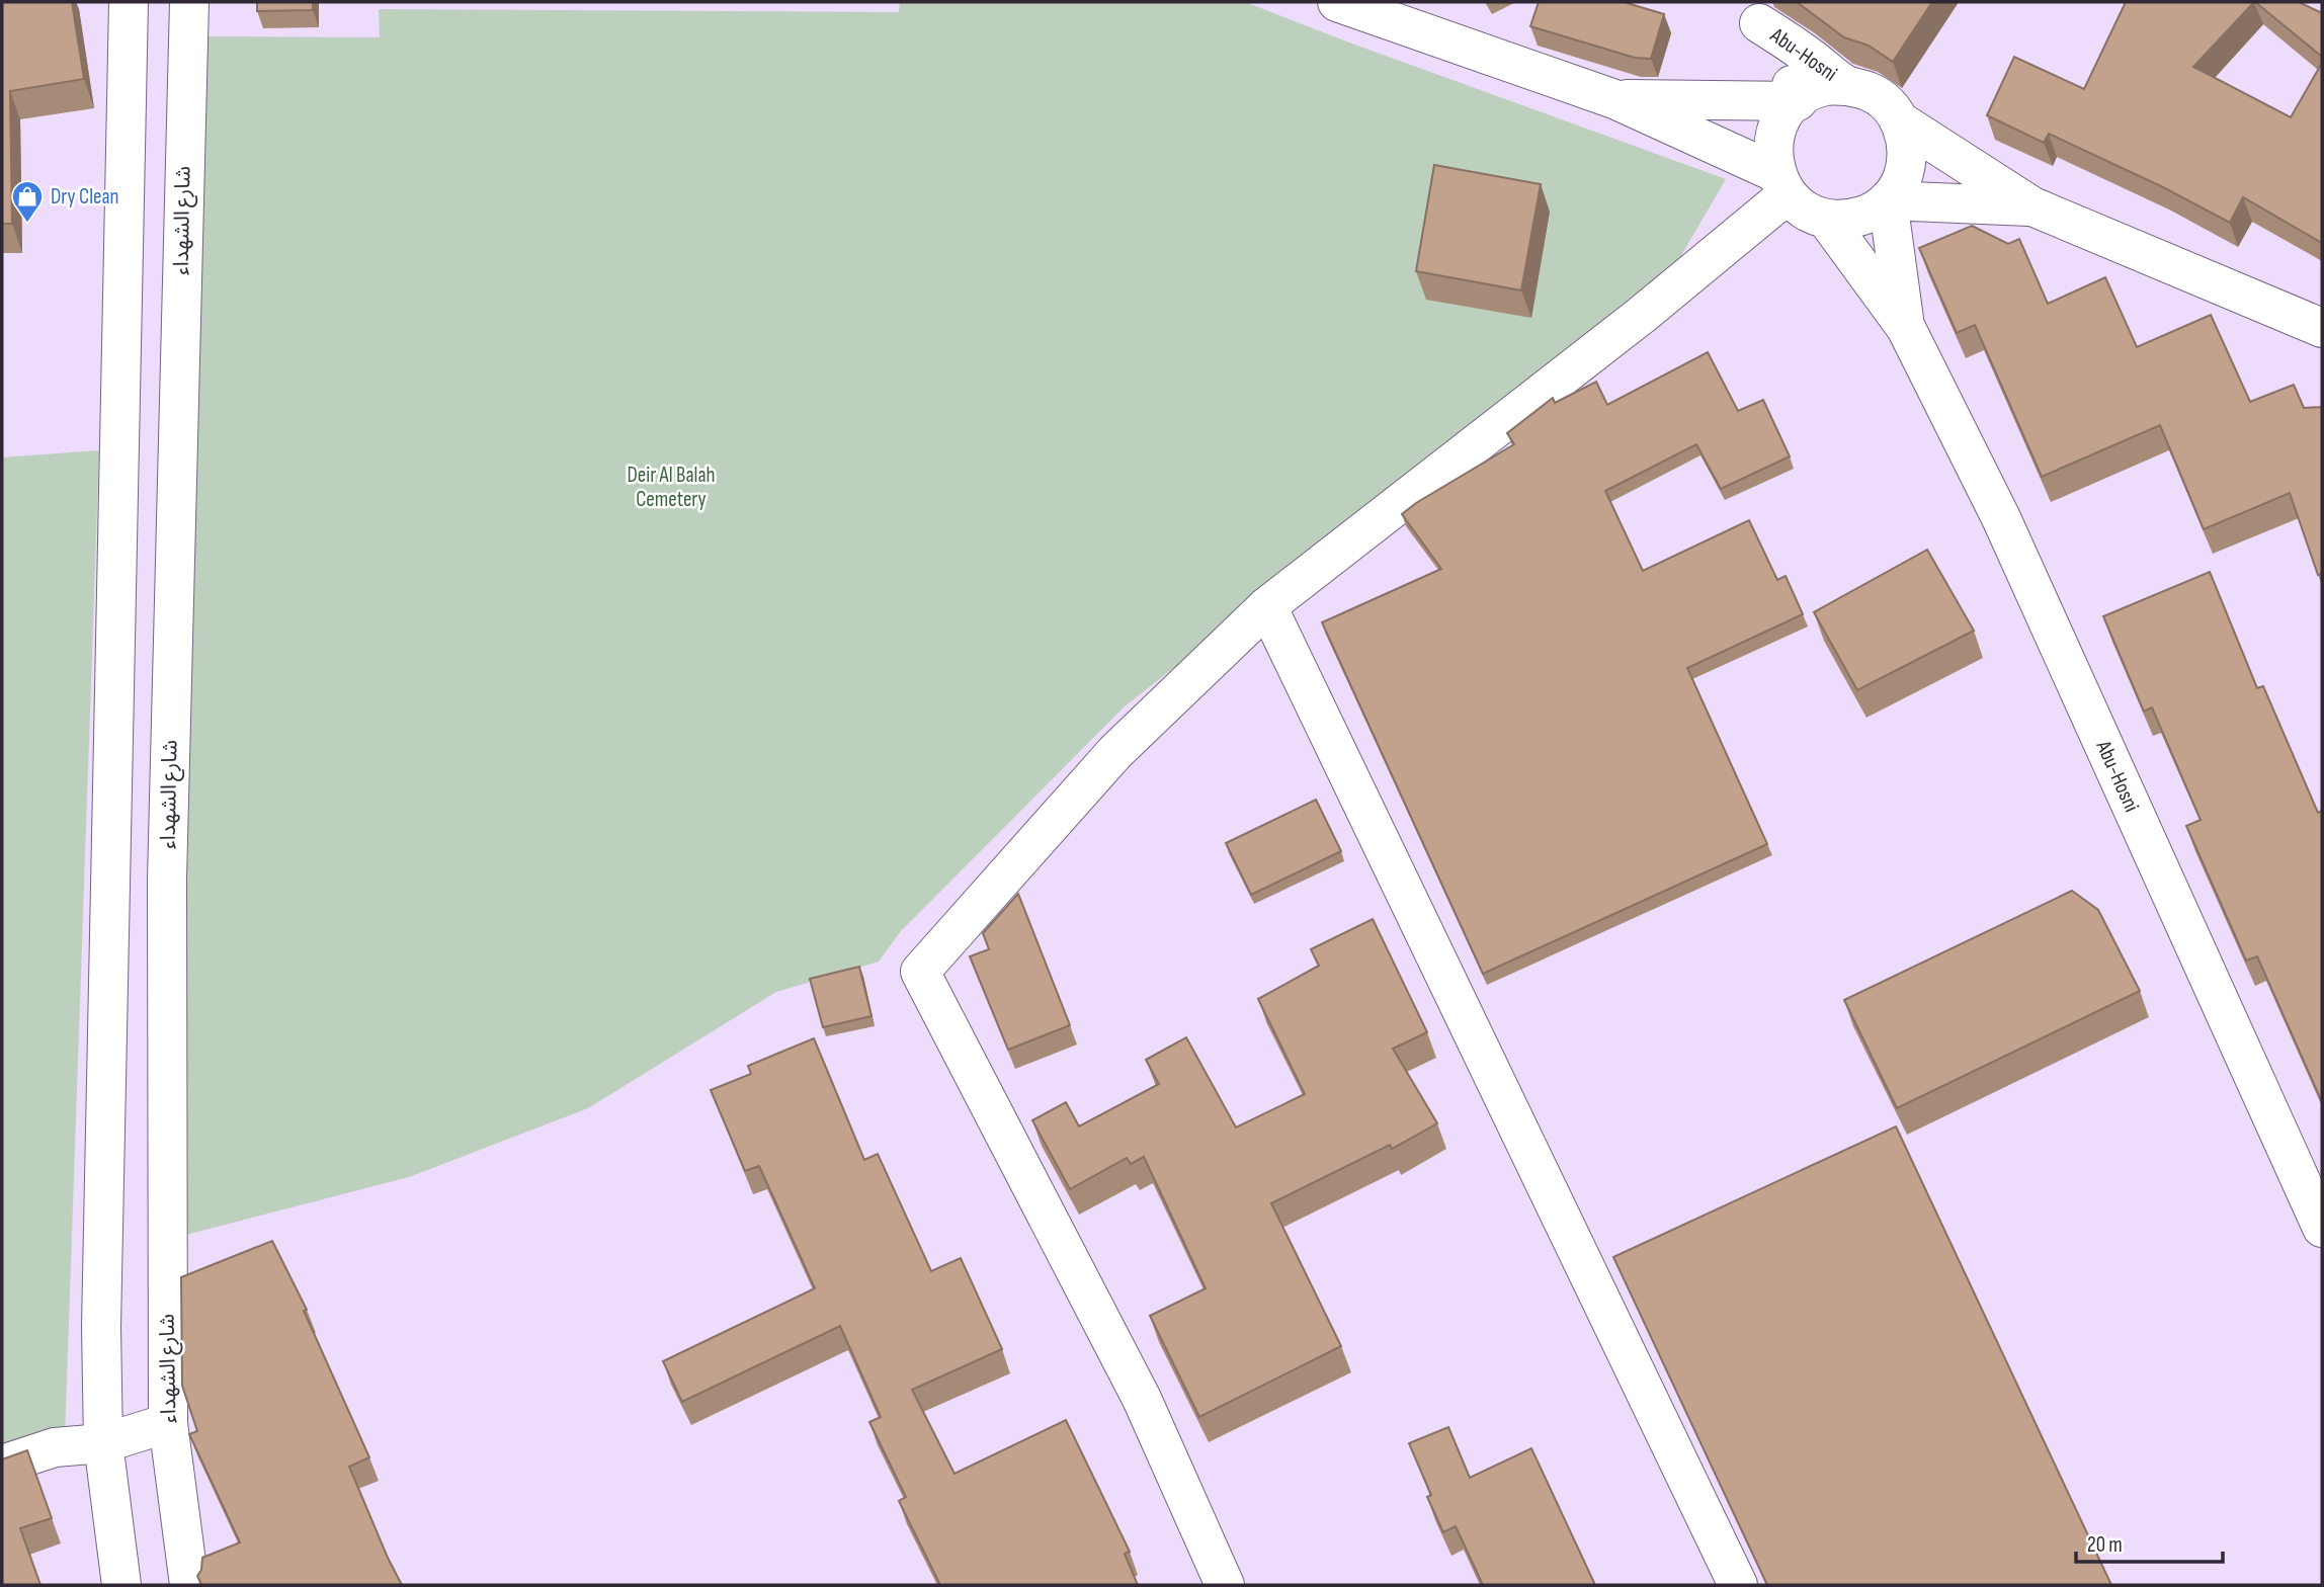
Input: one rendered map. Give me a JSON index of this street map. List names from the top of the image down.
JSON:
{
  "streets": {
    "street": ["Abu-Hosni", "شارع الشهداء"]
  },
  "parks": ["Deir Al Balah Cemetery"],
  "places": {
    "shop": ["Dry Clean"]
  },
  "scale_bar": "20 m"
}
